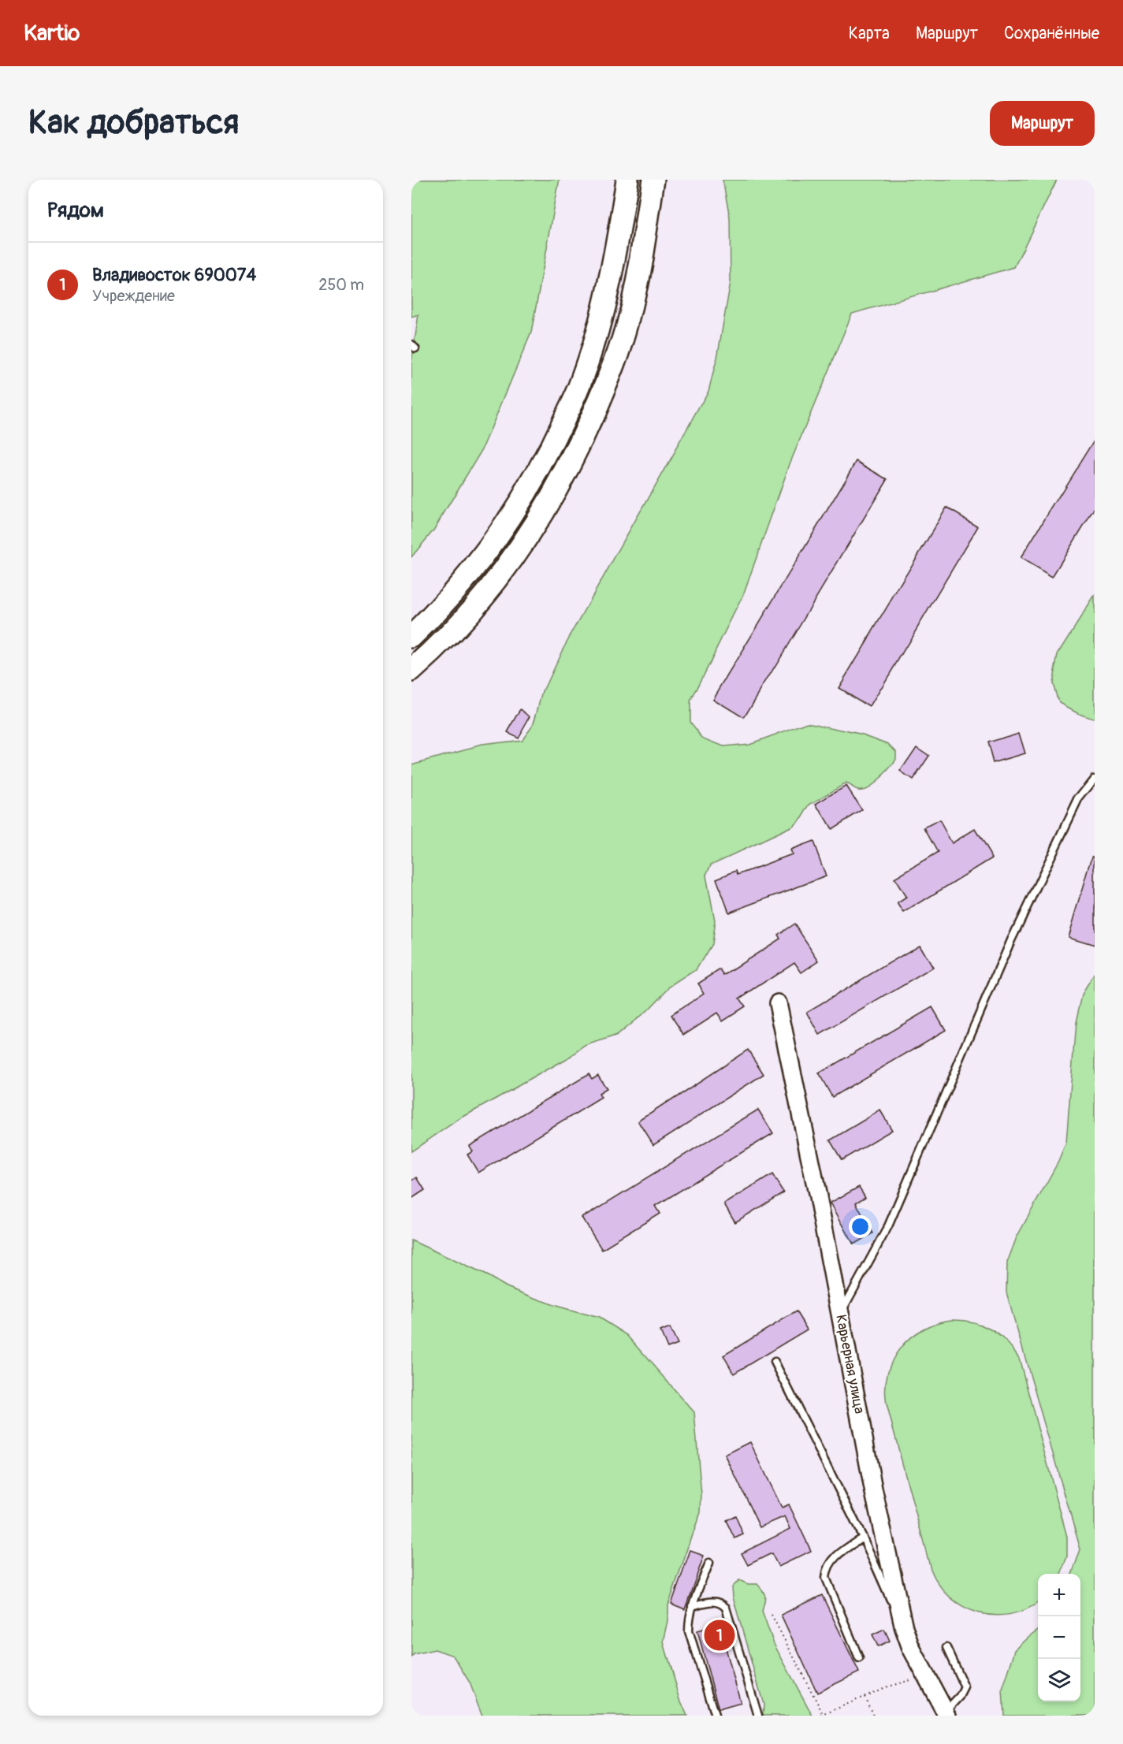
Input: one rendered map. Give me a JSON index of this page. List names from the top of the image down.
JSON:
{
  "streets": {
    "street": ["Карьерная улица"]
  },
  "page": {
    "header": "Kartio",
    "nav": ["Карта", "Маршрут", "Сохранённые"],
    "buttons": "Маршрут",
    "title": "Как добраться",
    "heading": "Рядом",
    "list": [
      {
        "mark": "1",
        "name": "Владивосток 690074",
        "note": "Учреждение",
        "value": "250 m"
      }
    ],
    "map_buttons": ["+", "−"],
    "pins": "1"
  }
}
